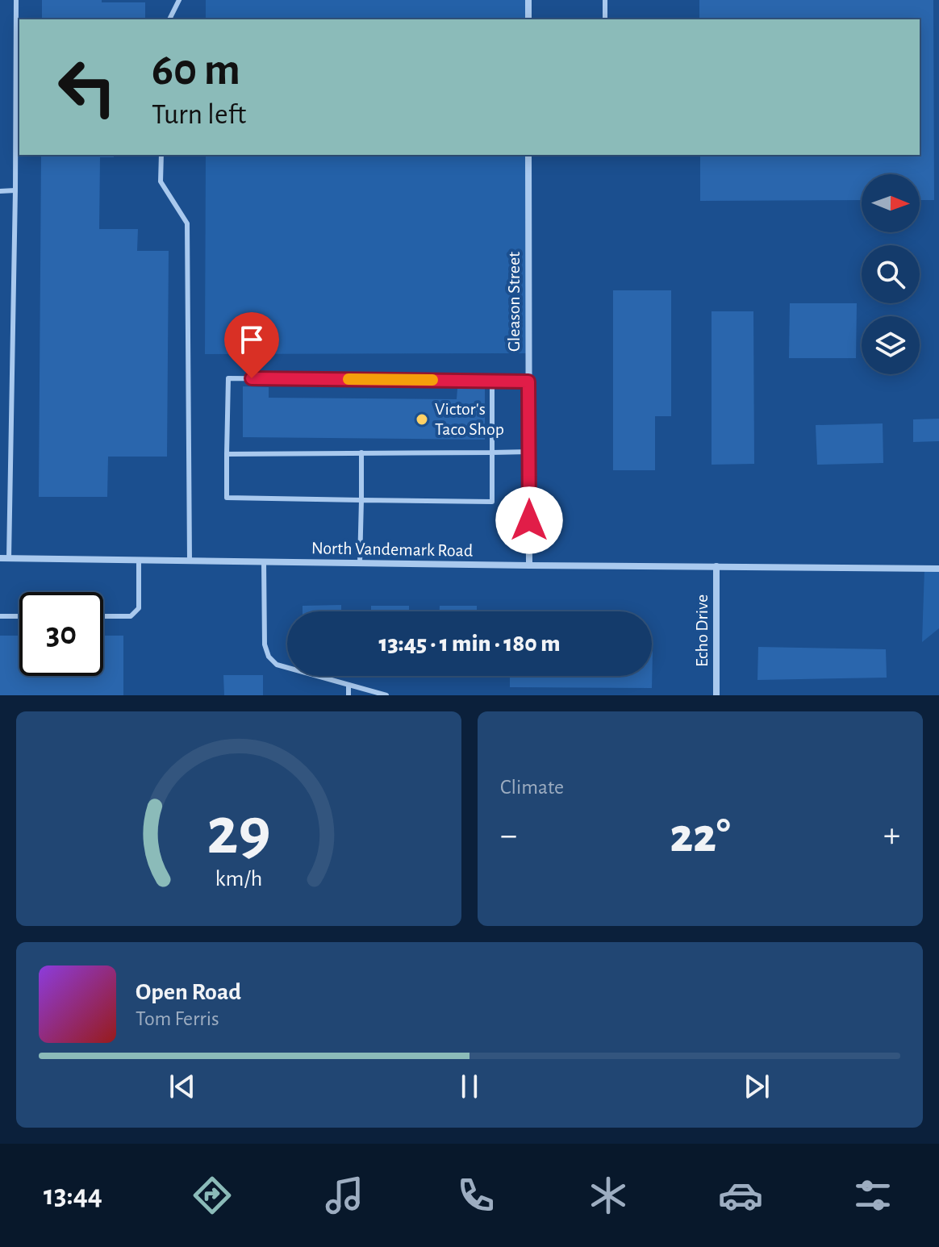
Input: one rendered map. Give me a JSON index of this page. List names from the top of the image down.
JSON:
{
  "streets": {
    "street": ["Gleason Street", "North Vandemark Road", "Echo Drive"]
  },
  "crossings": [
    ["Gleason Street", "North Vandemark Road"],
    ["North Vandemark Road", "Echo Drive"]
  ],
  "places": ["Victor's Taco Shop"],
  "north": "right",
  "page": {
    "turn": ["60 m", "Turn left"],
    "limit": "30",
    "trip": "13:45 · 1 min · 180 m",
    "tile": "Climate",
    "heat": ["−", "22°", "+"],
    "song": ["Open Road", "Tom Ferris"],
    "tabs": "13:44",
    "gauge": ["29", "km/h"]
  }
}
